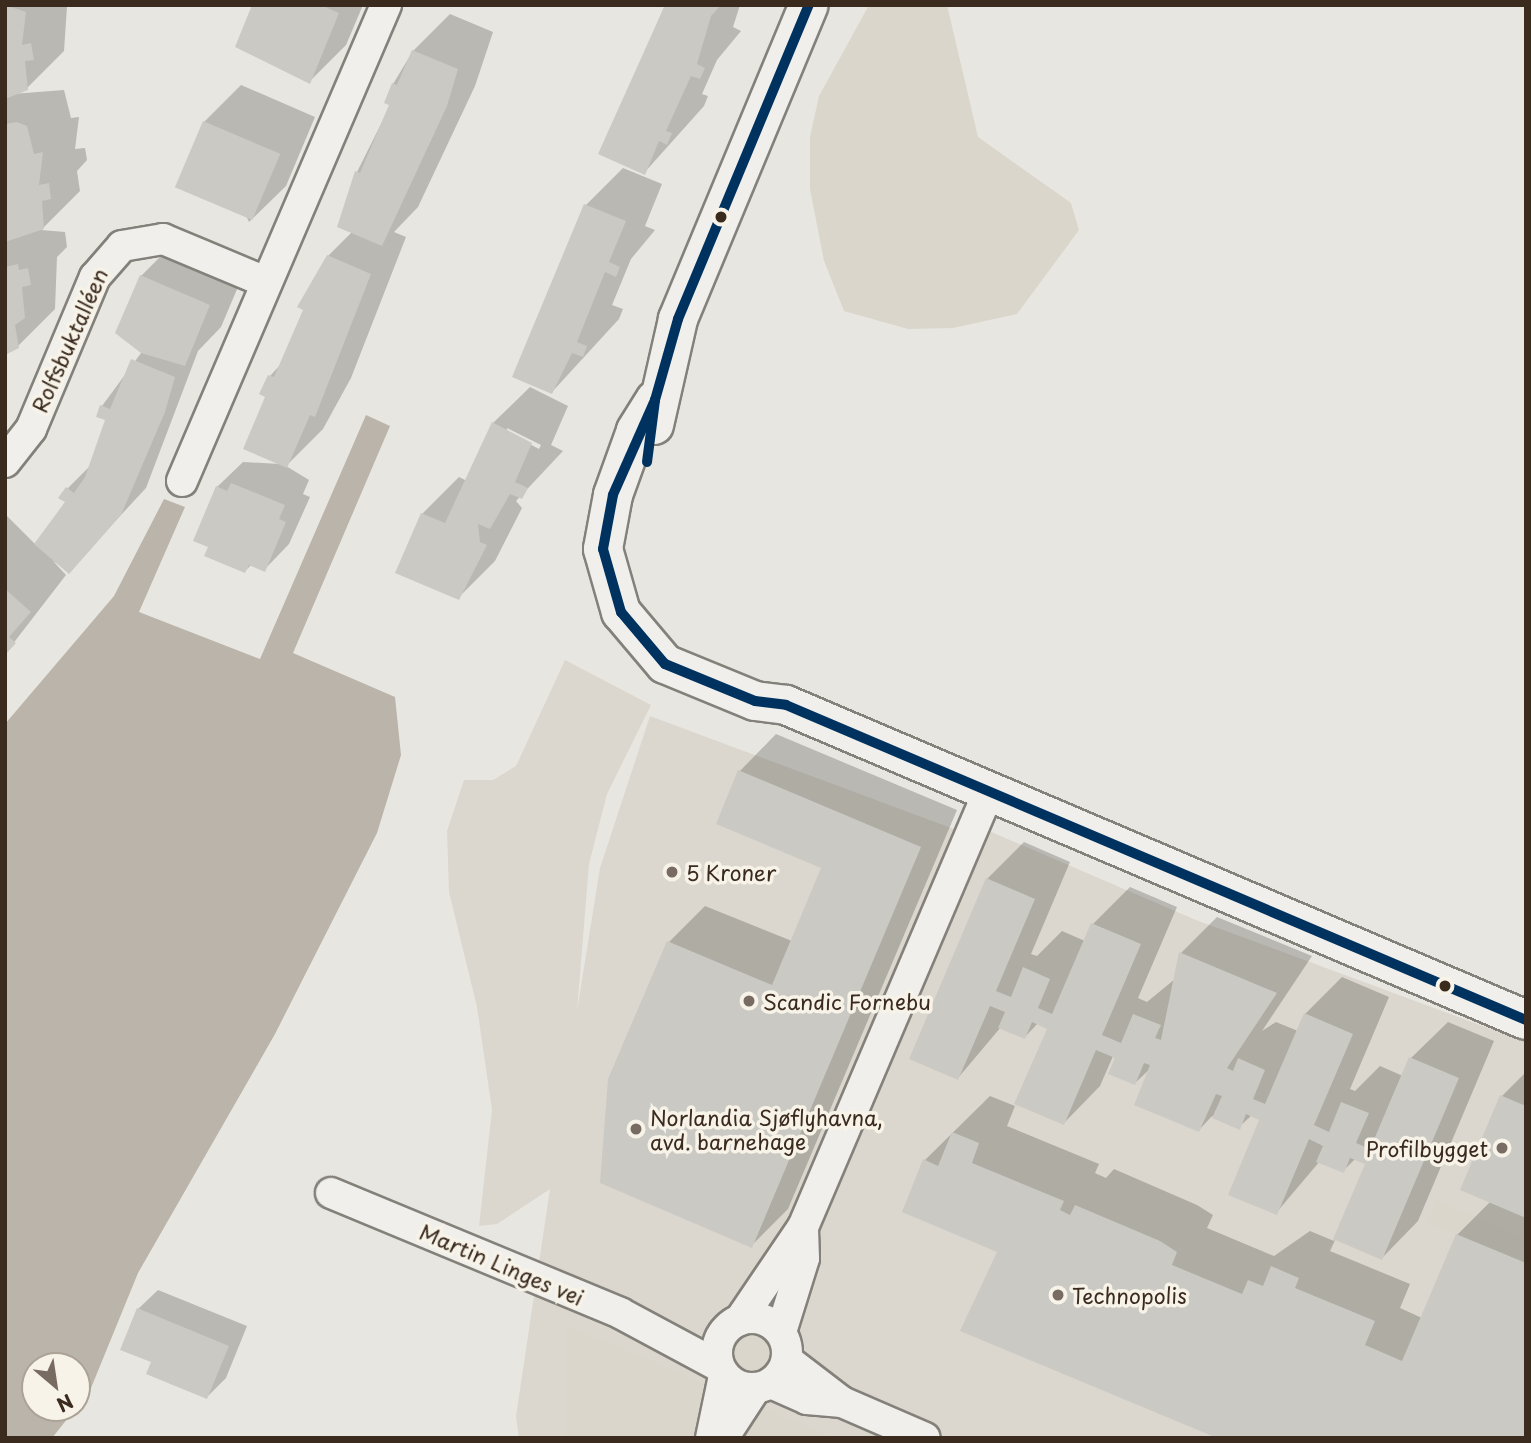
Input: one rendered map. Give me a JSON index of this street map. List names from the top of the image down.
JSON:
{
  "streets": {
    "street": ["Rolfsbuktalléen", "Martin Linges vei"]
  },
  "places": [
    "5 Kroner",
    "Scandic Fornebu",
    "Norlandia Sjøflyhavna, avd. barnehage",
    "Profilbygget",
    "Technopolis"
  ],
  "north": "bottom right"
}
